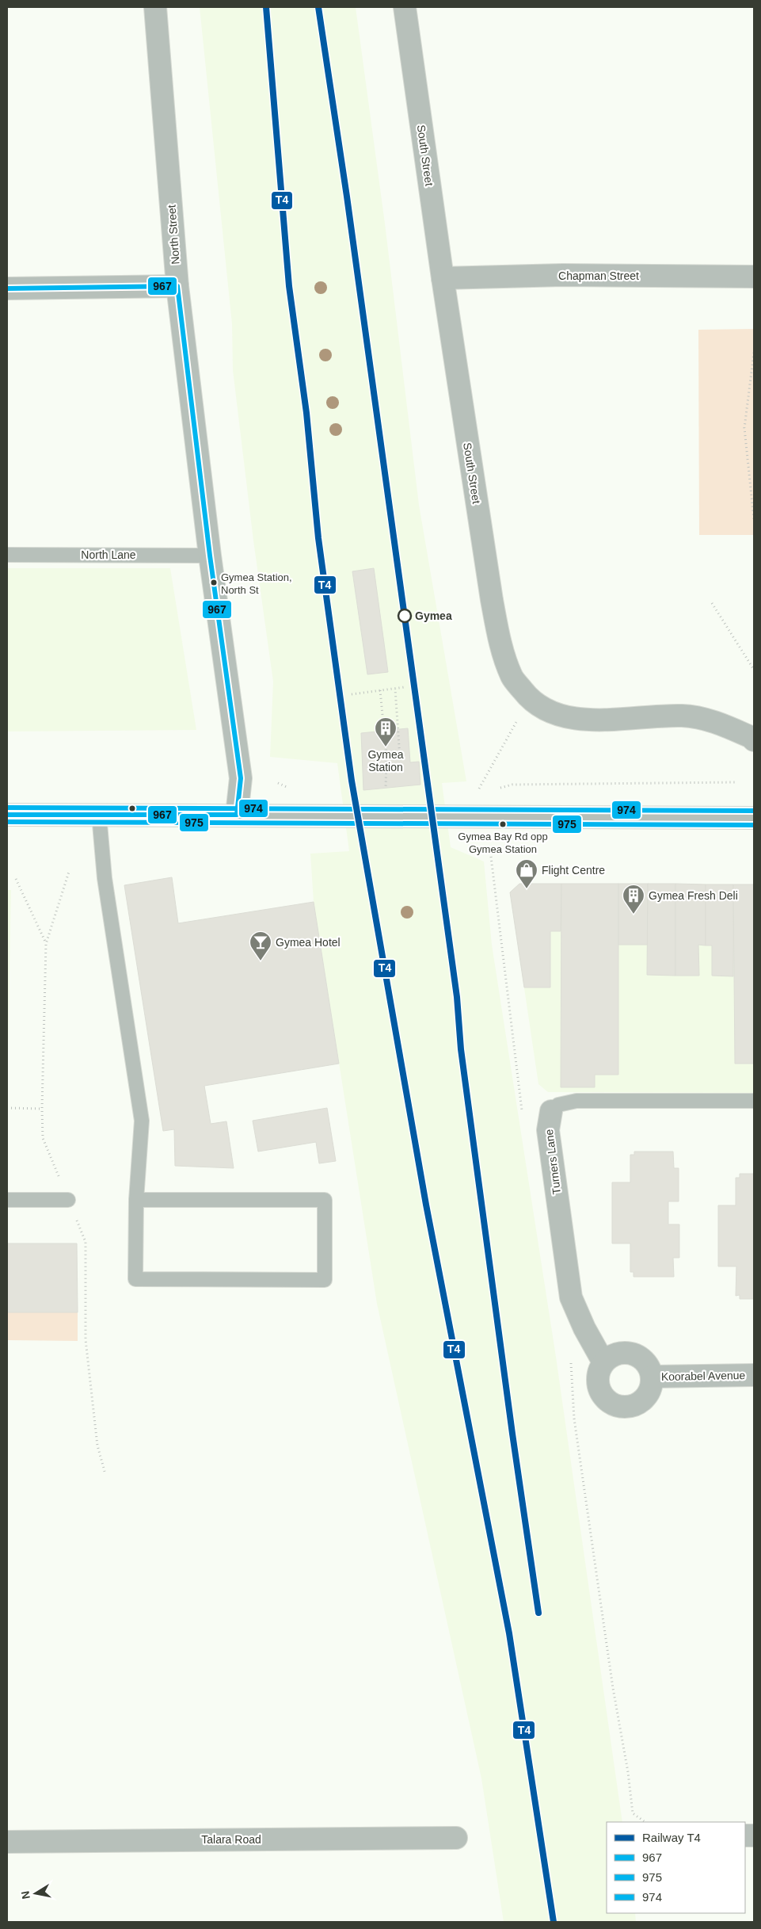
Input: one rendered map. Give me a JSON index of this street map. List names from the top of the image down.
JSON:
{
  "streets": {
    "street": [
      "South Street",
      "North Street",
      "Chapman Street",
      "Turners Lane",
      "Koorabel Avenue",
      "Talara Road"
    ],
    "lane": ["North Lane"]
  },
  "crossings": [
    ["South Street", "Chapman Street"],
    ["North Street", "North Lane"],
    ["Turners Lane", "Koorabel Avenue"]
  ],
  "places": {
    "other": ["Gymea Station, North St", "Gymea", "Gymea Bay Rd opp Gymea Station"],
    "building": ["Gymea Station", "Gymea Fresh Deli"],
    "shop": ["Flight Centre"],
    "bar": ["Gymea Hotel"]
  },
  "lines": [
    "rail line T4",
    "transit line 967",
    "transit line 974",
    "transit line 975"
  ],
  "legend": [
    "Railway T4",
    "967",
    "975",
    "974"
  ],
  "north": "left"
}
